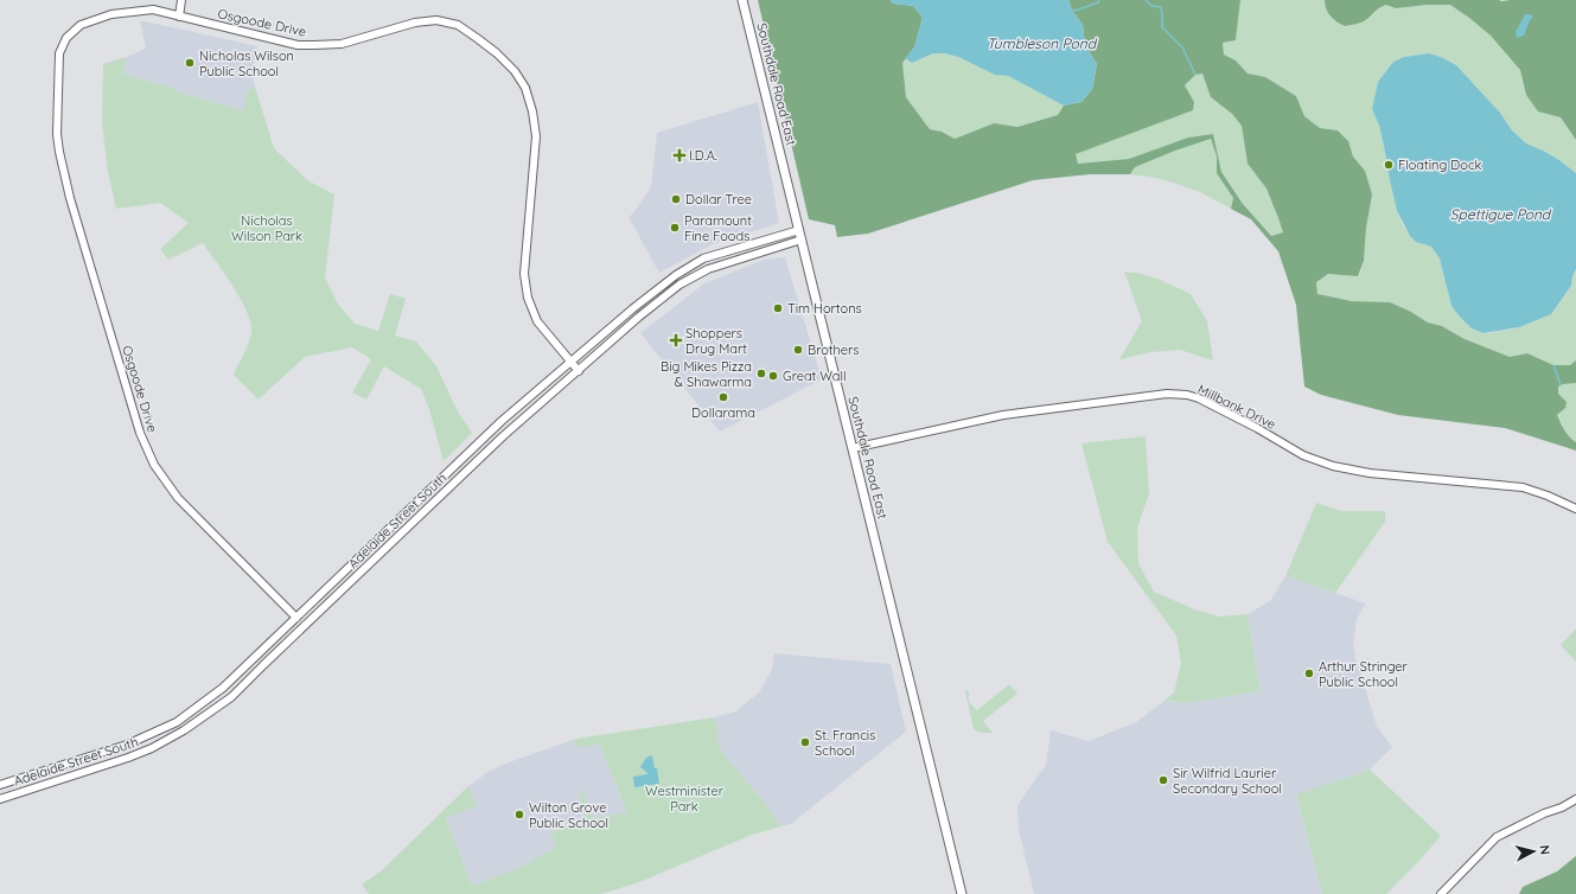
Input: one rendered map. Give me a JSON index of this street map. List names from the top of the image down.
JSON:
{
  "streets": {
    "main road": ["Southdale Road East"],
    "street": ["Osgoode Drive", "Millbank Drive", "Adelaide Street South"]
  },
  "crossings": [
    ["Osgoode Drive", "Adelaide Street South"],
    ["Southdale Road East", "Millbank Drive"],
    ["Southdale Road East", "Adelaide Street South"]
  ],
  "water": ["Tumbleson Pond", "Spettigue Pond"],
  "parks": ["Nicholas Wilson Park", "Westminister Park"],
  "places": {
    "other": [
      "Nicholas Wilson Public School",
      "Floating Dock",
      "Dollar Tree",
      "Paramount Fine Foods",
      "Tim Hortons",
      "Brothers",
      "Big Mikes Pizza & Shawarma",
      "Great Wall",
      "Dollarama",
      "Arthur Stringer Public School",
      "St. Francis School",
      "Sir Wilfrid Laurier Secondary School",
      "Wilton Grove Public School"
    ],
    "health": ["I.D.A.", "Shoppers Drug Mart"]
  },
  "north": "right"
}
